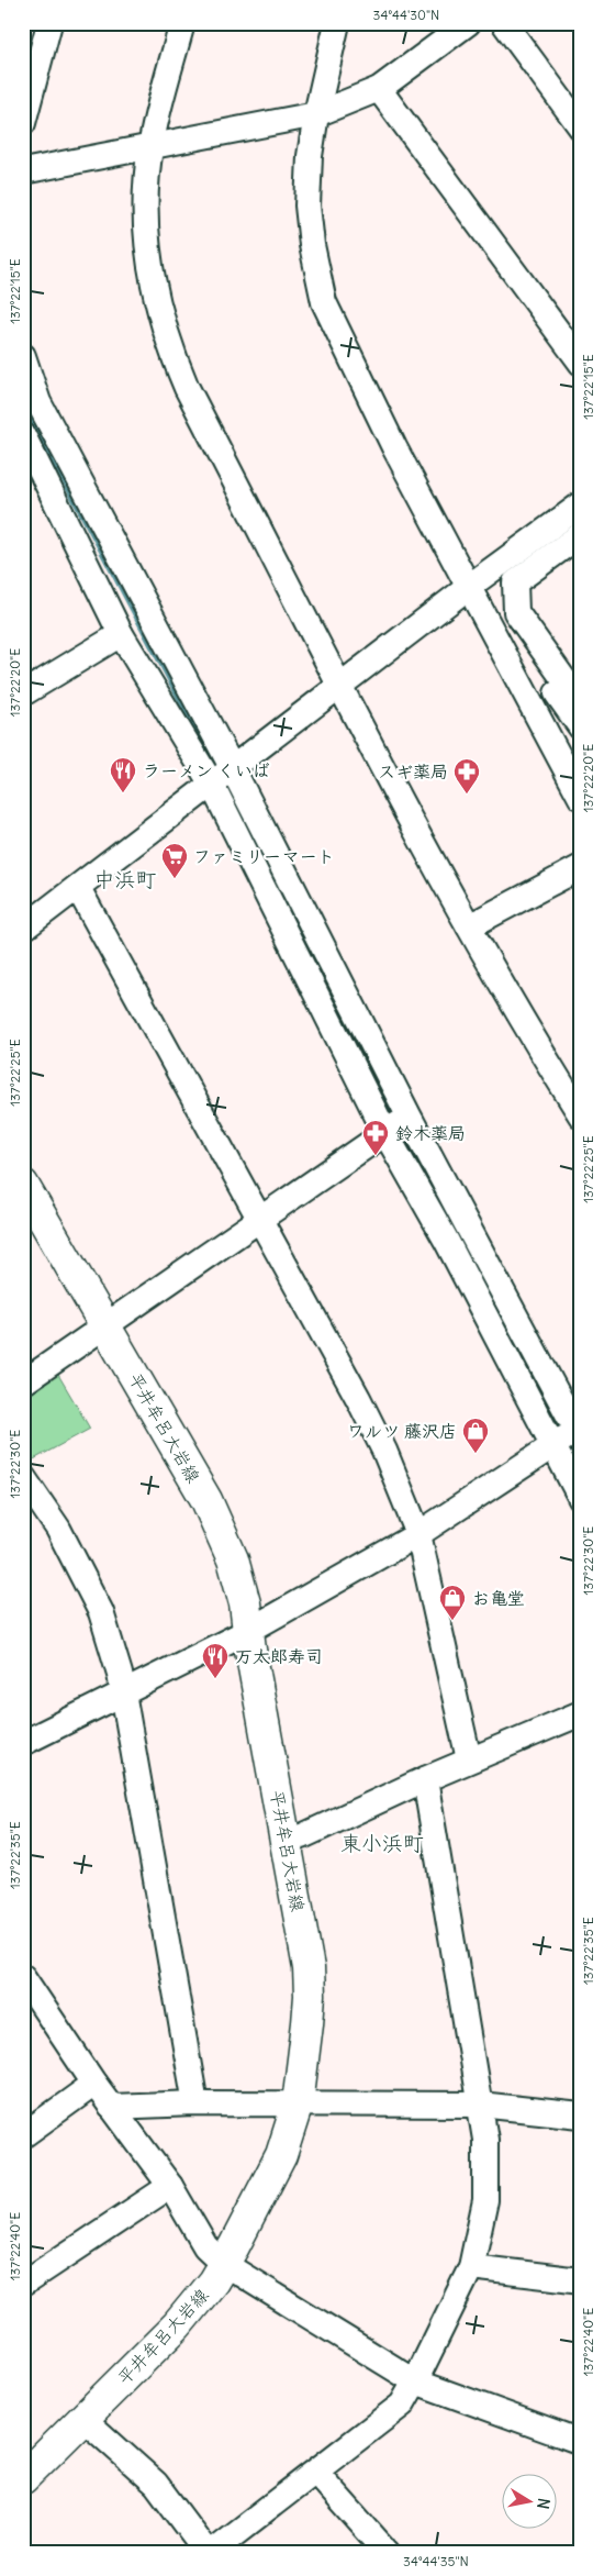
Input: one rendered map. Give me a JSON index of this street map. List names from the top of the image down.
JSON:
{
  "streets": {
    "main road": ["平井牟呂大岩線"]
  },
  "districts": ["中浜町", "東小浜町"],
  "places": {
    "restaurant": ["ラーメン くいば", "万太郎寿司"],
    "pharmacy": ["スギ薬局", "鈴木薬局"],
    "supermarket": ["ファミリーマート"],
    "shop": ["ワルツ 藤沢店", "お亀堂"]
  },
  "north": "right",
  "coordinates": [
    "34°44'30\"N",
    "137°22'15\"E",
    "137°22'20\"E",
    "137°22'25\"E",
    "137°22'30\"E",
    "137°22'35\"E",
    "137°22'40\"E",
    "34°44'35\"N"
  ]
}
